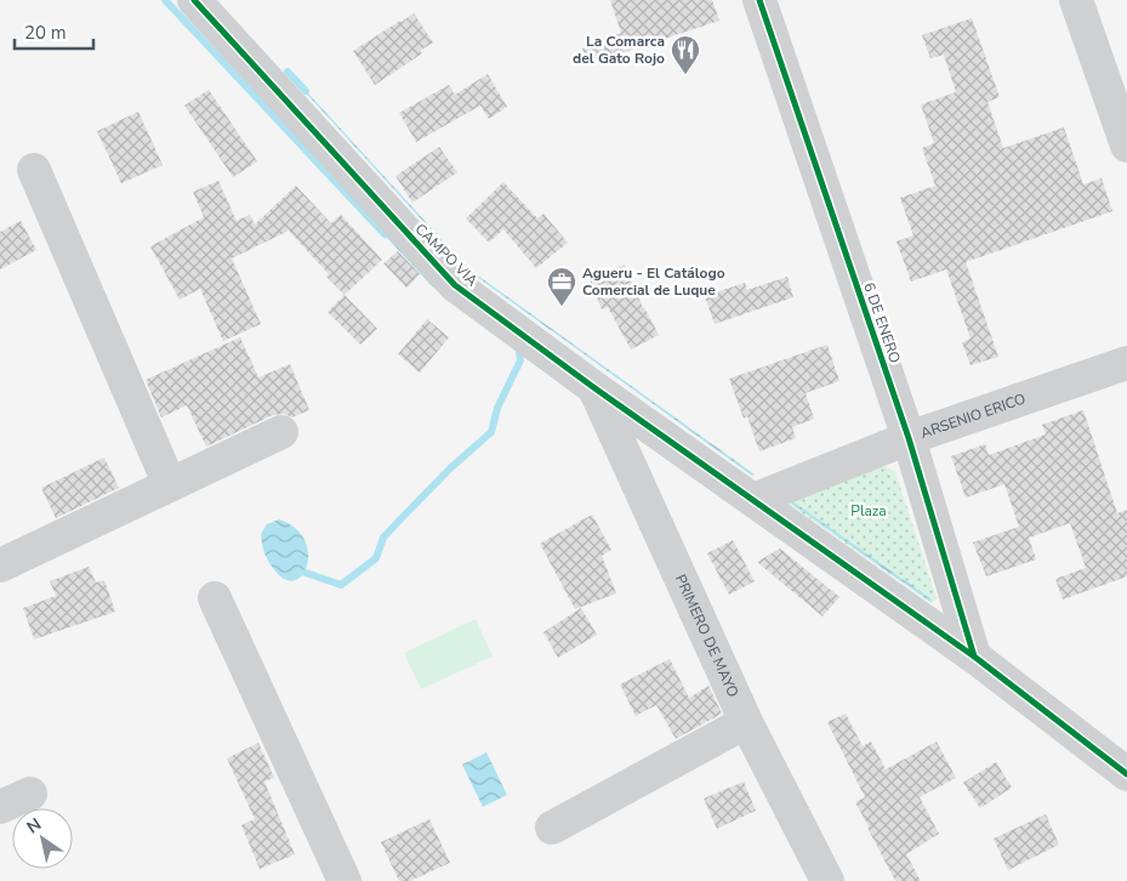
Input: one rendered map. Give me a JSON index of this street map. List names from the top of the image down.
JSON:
{
  "streets": {
    "street": [
      "CAMPO VIA",
      "6 DE ENERO",
      "ARSENIO ERICO",
      "PRIMERO DE MAYO"
    ]
  },
  "crossings": [
    ["CAMPO VIA", "6 DE ENERO"],
    ["CAMPO VIA", "ARSENIO ERICO"],
    ["CAMPO VIA", "PRIMERO DE MAYO"],
    ["6 DE ENERO", "ARSENIO ERICO"]
  ],
  "parks": ["Plaza"],
  "places": {
    "restaurant": ["La Comarca del Gato Rojo"],
    "office": ["Agueru - El Catálogo Comercial de Luque"]
  },
  "scale_bar": "20 m",
  "north": "top left"
}
